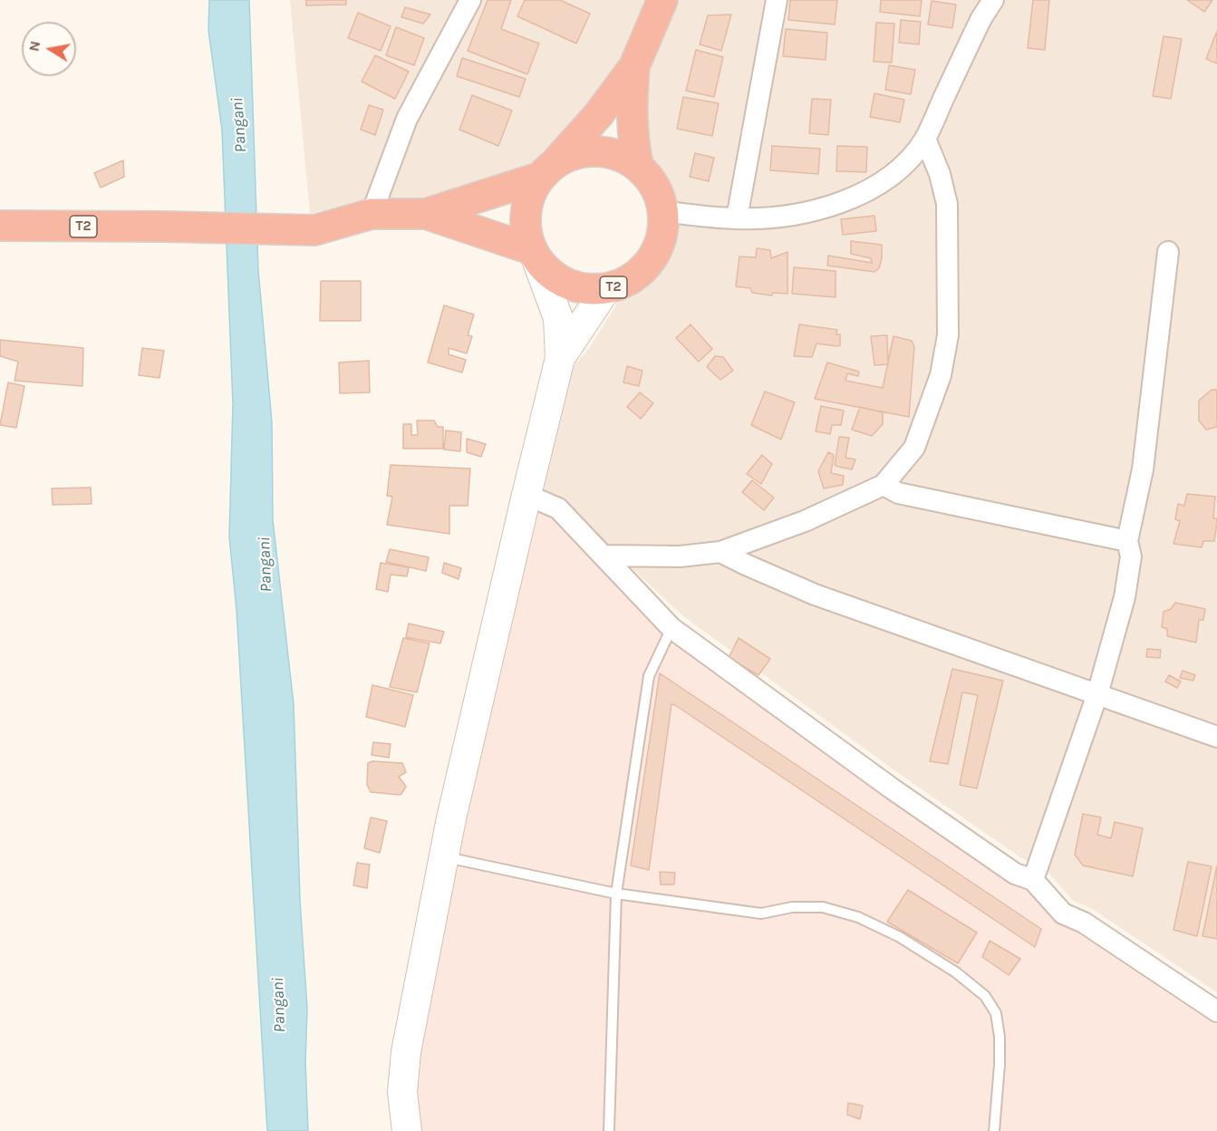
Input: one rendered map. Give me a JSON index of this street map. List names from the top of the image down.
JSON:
{
  "streets": {
    "highway": ["T2"]
  },
  "water": ["Pangani"],
  "north": "left"
}
